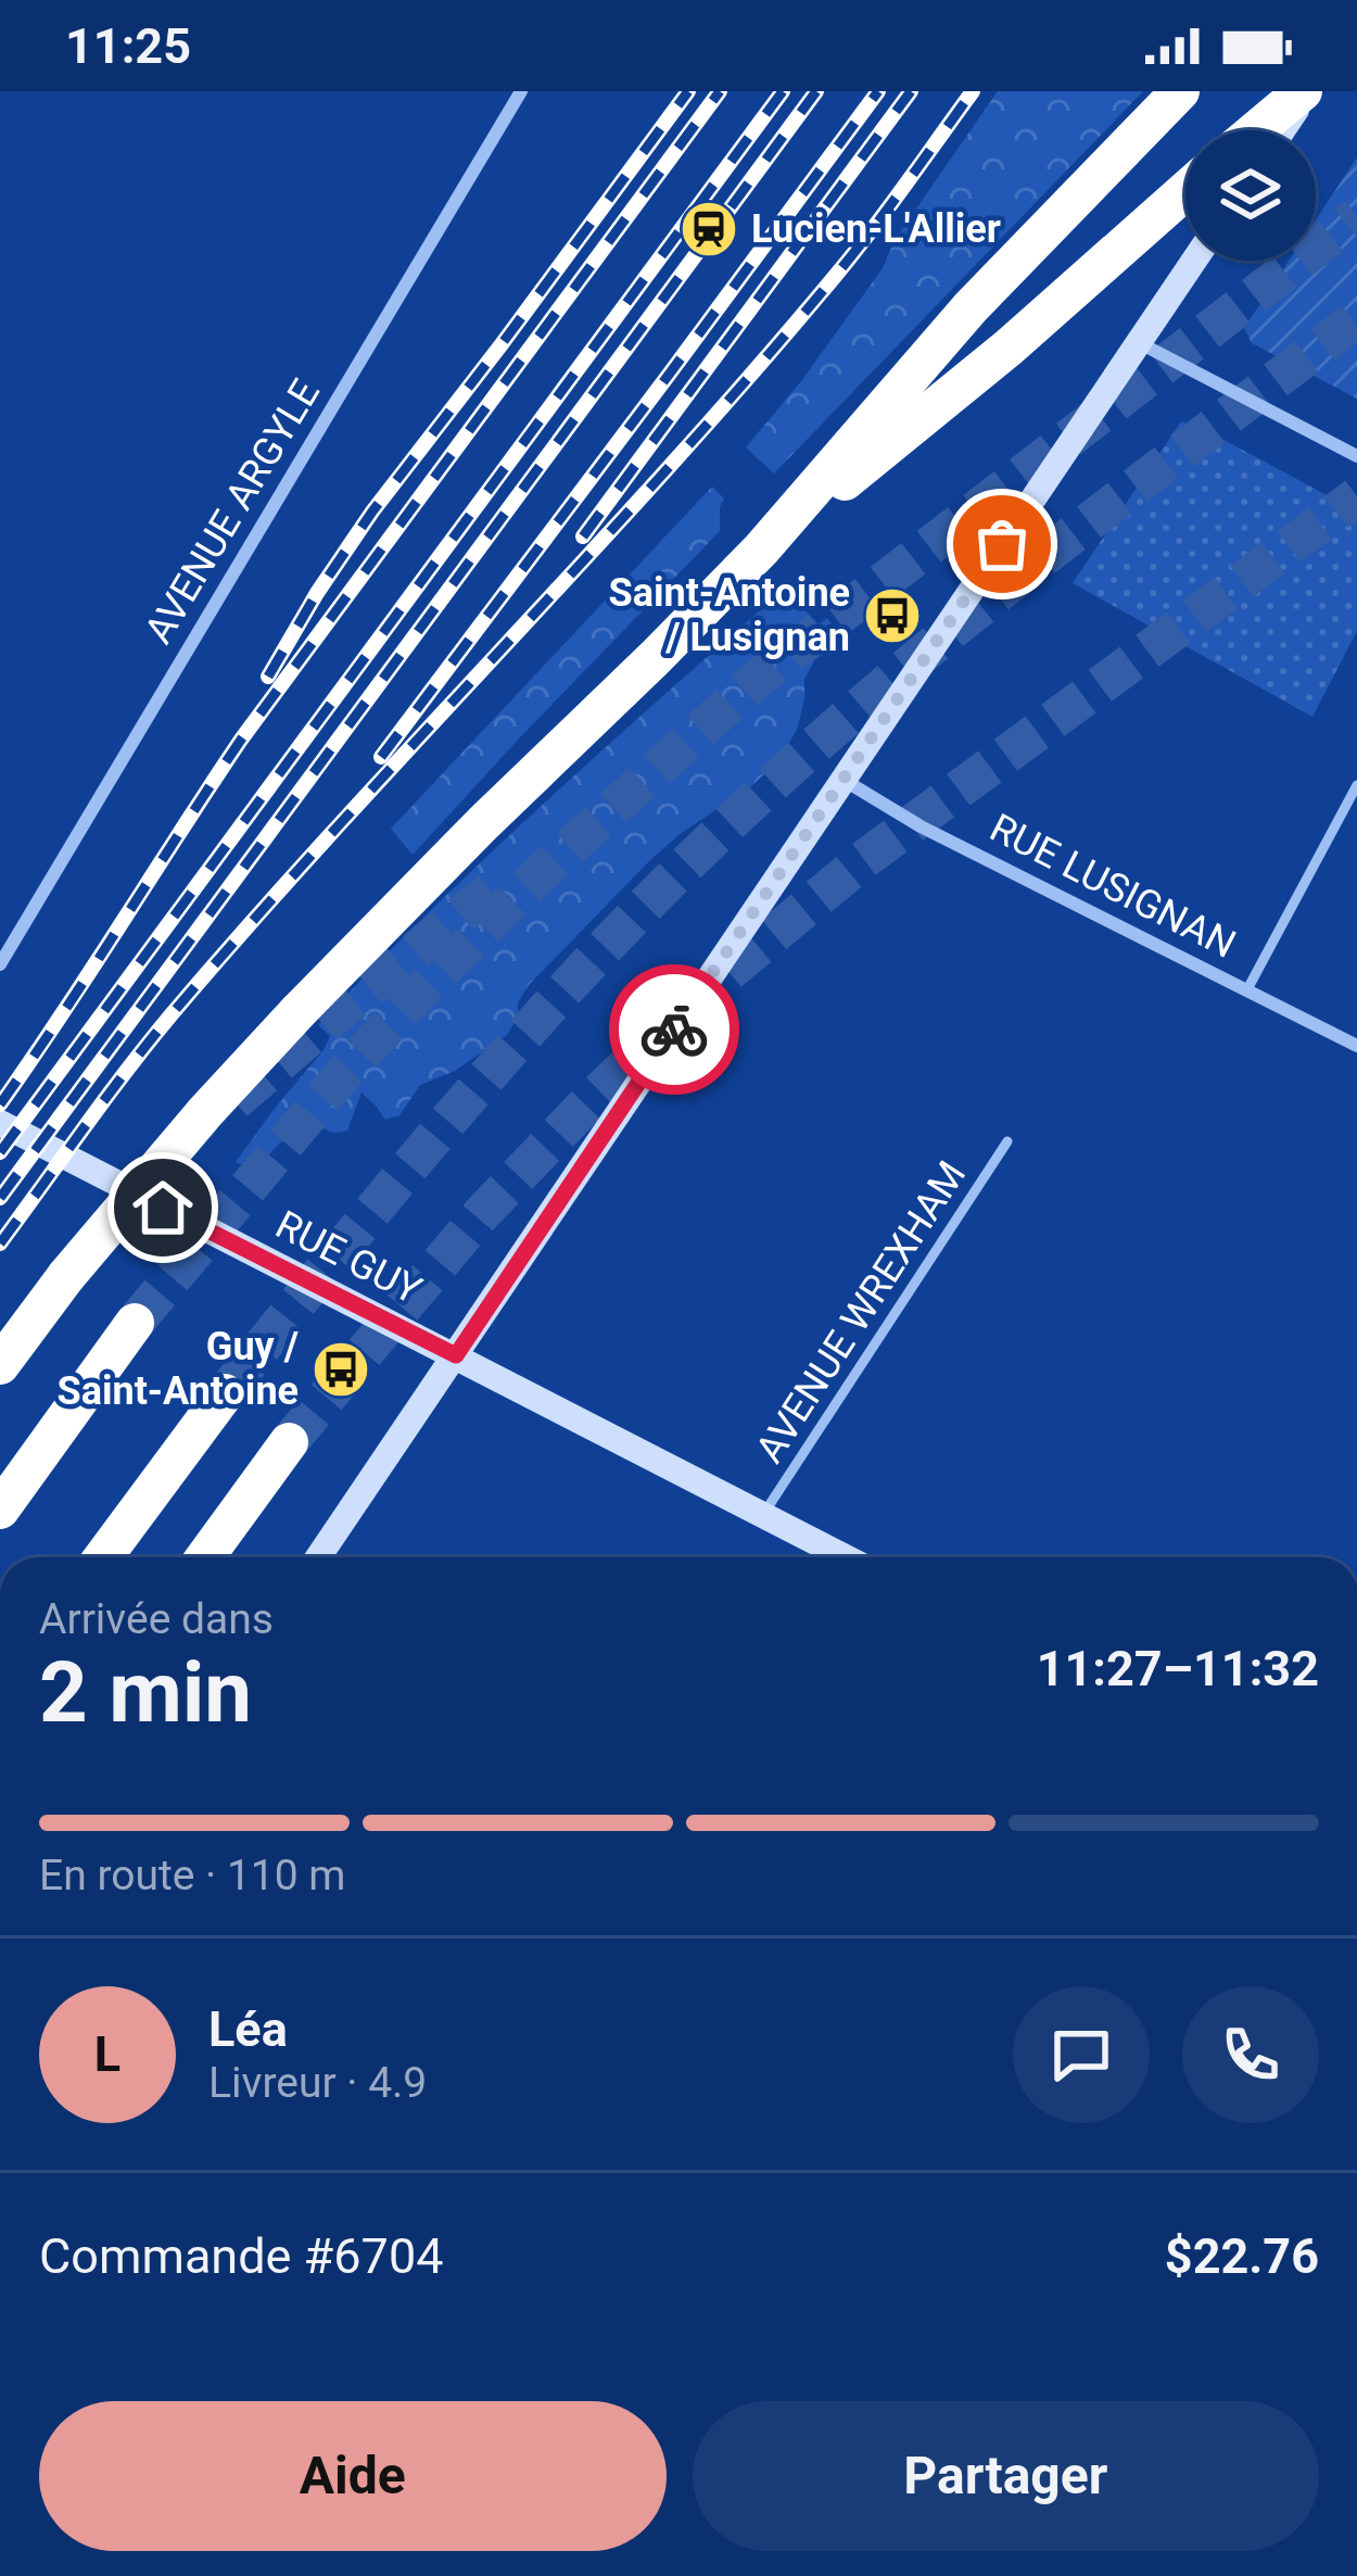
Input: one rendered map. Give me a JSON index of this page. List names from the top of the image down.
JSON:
{
  "streets": {
    "main road": ["RUE GUY"],
    "street": ["AVENUE ARGYLE", "RUE LUSIGNAN"],
    "lane": ["AVENUE WREXHAM"]
  },
  "crossings": [
    ["RUE GUY", "AVENUE WREXHAM"]
  ],
  "places": {
    "station": ["Lucien-L'Allier"],
    "bus stop": ["Saint-Antoine / Lusignan", "Guy / Saint-Antoine"]
  },
  "page": {
    "status": "11:25",
    "heading": ["2 min", "Arrivée dans", "11:27–11:32"],
    "panel": [
      "Léa",
      "Livreur · 4.9",
      "Commande #6704",
      "$22.76"
    ],
    "bar": "En route · 110 m",
    "round": "L",
    "buttons": ["Aide", "Partager"]
  }
}
